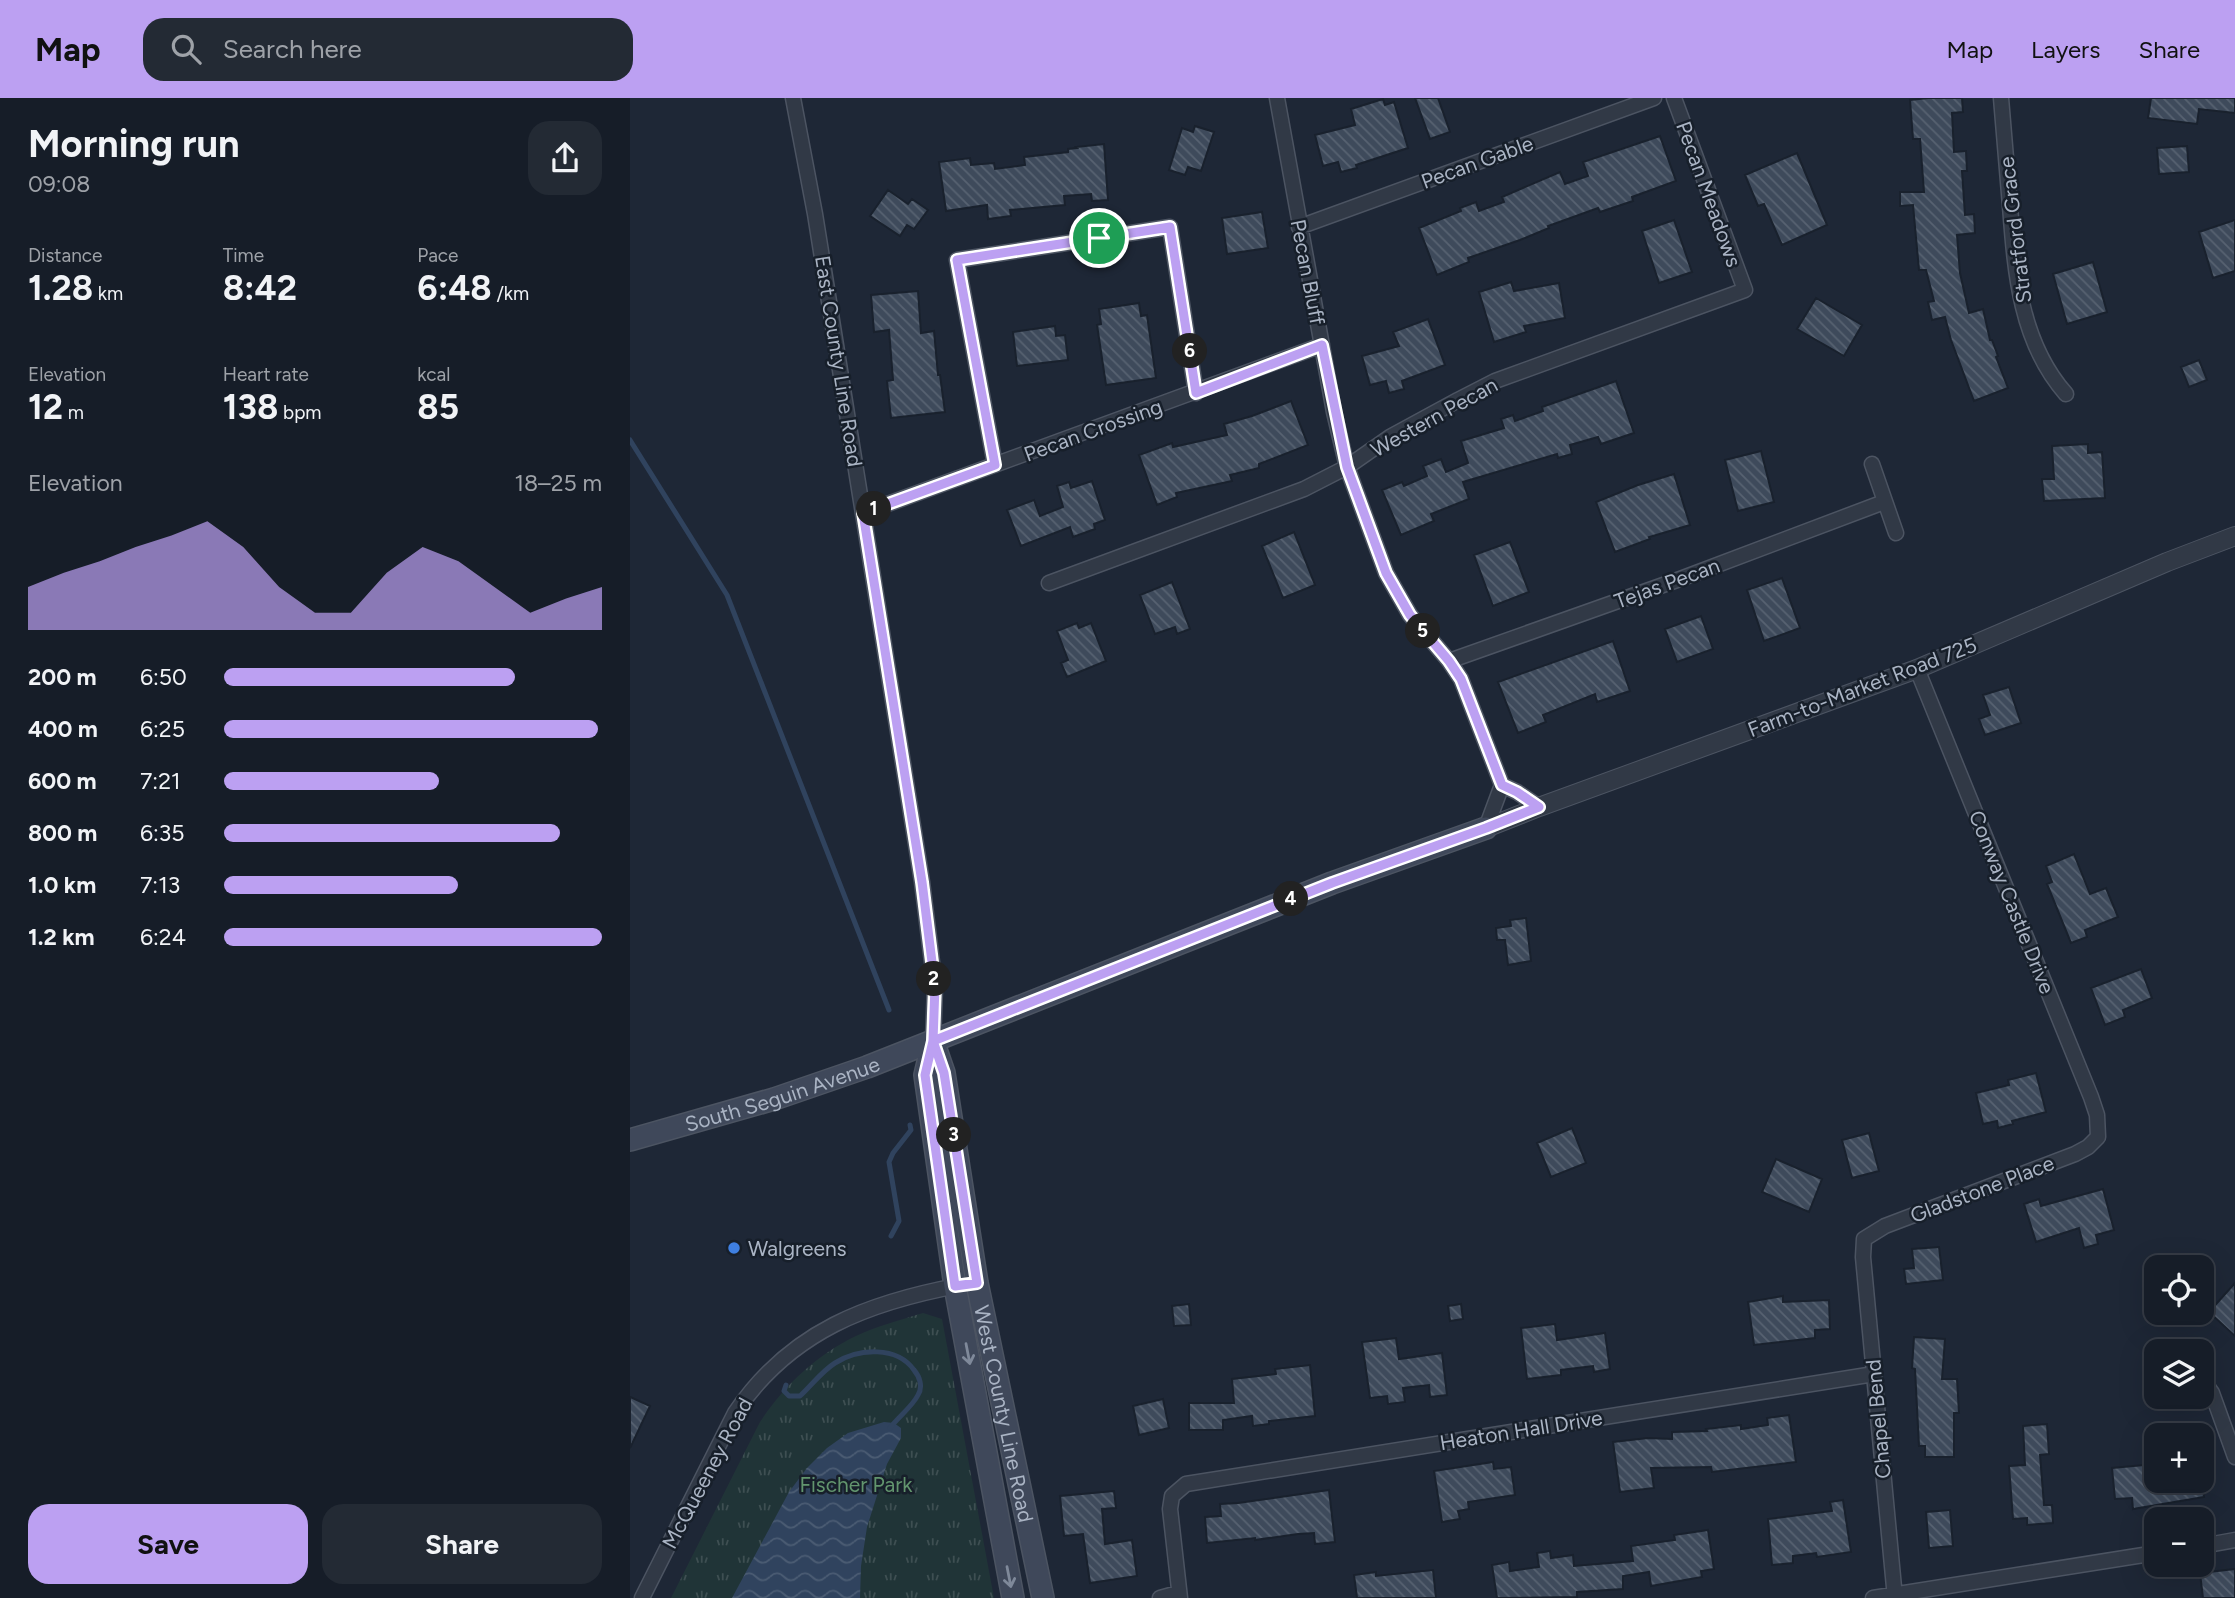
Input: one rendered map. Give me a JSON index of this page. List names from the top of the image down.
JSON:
{
  "streets": {
    "main road": ["South Seguin Avenue", "West County Line Road"],
    "street": [
      "Pecan Gable",
      "Pecan Meadows",
      "Stratford Grace",
      "Pecan Bluff",
      "East County Line Road",
      "Western Pecan",
      "Pecan Crossing",
      "Tejas Pecan",
      "Farm-to-Market Road 725",
      "Conway Castle Drive",
      "Gladstone Place",
      "Chapel Bend",
      "Heaton Hall Drive",
      "McQueeney Road"
    ]
  },
  "crossings": [
    ["Pecan Gable", "Pecan Bluff"],
    ["Pecan Meadows", "Western Pecan"],
    ["Pecan Bluff", "Western Pecan"],
    ["Pecan Bluff", "Pecan Crossing"],
    ["Pecan Bluff", "Tejas Pecan"],
    ["East County Line Road", "Pecan Crossing"],
    ["East County Line Road", "South Seguin Avenue"],
    ["East County Line Road", "West County Line Road"],
    ["Farm-to-Market Road 725", "Conway Castle Drive"],
    ["Farm-to-Market Road 725", "South Seguin Avenue"],
    ["Conway Castle Drive", "Gladstone Place"],
    ["South Seguin Avenue", "West County Line Road"],
    ["Gladstone Place", "Chapel Bend"],
    ["West County Line Road", "McQueeney Road"],
    ["Chapel Bend", "Heaton Hall Drive"]
  ],
  "parks": ["Fischer Park"],
  "places": ["Walgreens"],
  "page": {
    "header": "Map",
    "search": "Search here",
    "nav": ["Map", "Layers", "Share"],
    "heading": ["Morning run", "09:08"],
    "stats": [
      ["Distance", "1.28 km"],
      ["Time", "8:42"],
      ["Pace", "6:48 /km"],
      ["Elevation", "12 m"],
      ["Heart rate", "138 bpm"],
      ["kcal", "85"]
    ],
    "pins": [
      "6",
      "1",
      "5",
      "4",
      "2",
      "3"
    ],
    "chart": ["Elevation", "18–25 m"],
    "list": [
      {
        "name": "200 m",
        "note": "6:50"
      },
      {
        "name": "400 m",
        "note": "6:25"
      },
      {
        "name": "600 m",
        "note": "7:21"
      },
      {
        "name": "800 m",
        "note": "6:35"
      },
      {
        "name": "1.0 km",
        "note": "7:13"
      },
      {
        "name": "1.2 km",
        "note": "6:24"
      }
    ],
    "map_buttons": ["+", "−"],
    "buttons": ["Save", "Share"]
  }
}
